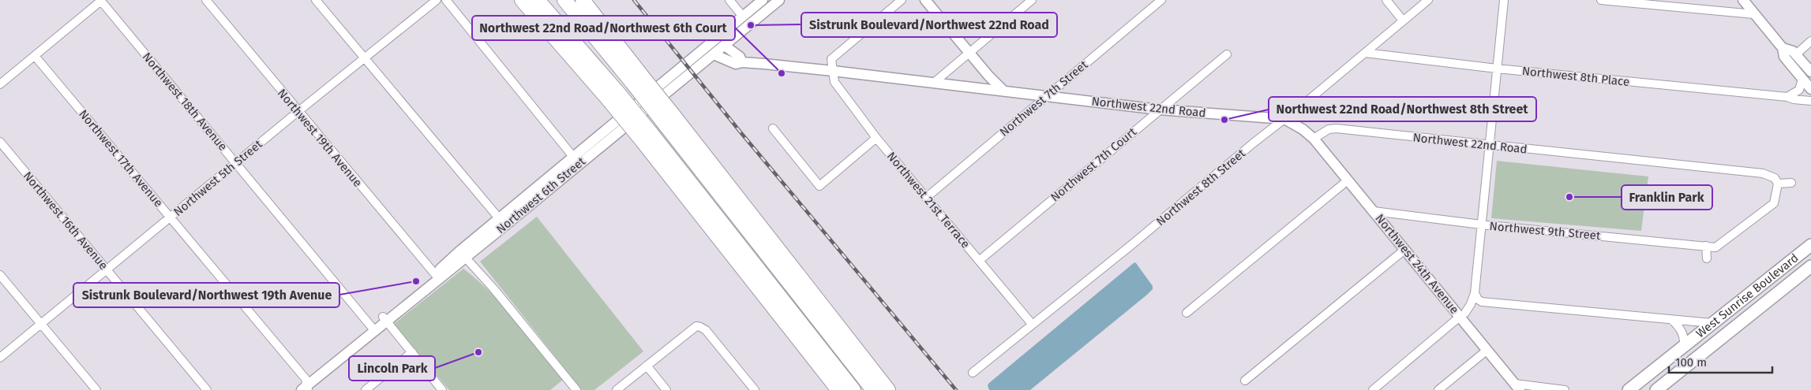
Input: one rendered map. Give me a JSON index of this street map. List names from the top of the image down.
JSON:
{
  "streets": {
    "main road": ["West Sunrise Boulevard"],
    "street": [
      "Northwest 8th Place",
      "Northwest 7th Street",
      "Northwest 18th Avenue",
      "Northwest 22nd Road",
      "Northwest 19th Avenue",
      "Northwest 17th Avenue",
      "Northwest 7th Court",
      "Northwest 5th Street",
      "Northwest 8th Street",
      "Northwest 6th Street",
      "Northwest 21st Terrace",
      "Northwest 16th Avenue",
      "Northwest 9th Street",
      "Northwest 24th Avenue"
    ]
  },
  "crossings": [
    ["Northwest 8th Place", "Northwest 8th Street"],
    ["Northwest 7th Street", "Northwest 22nd Road"],
    ["Northwest 7th Street", "Northwest 21st Terrace"],
    ["Northwest 18th Avenue", "Northwest 5th Street"],
    ["Northwest 18th Avenue", "Northwest 6th Street"],
    ["Northwest 22nd Road", "Northwest 7th Court"],
    ["Northwest 22nd Road", "Northwest 8th Street"],
    ["Northwest 22nd Road", "Northwest 6th Street"],
    ["Northwest 22nd Road", "Northwest 21st Terrace"],
    ["Northwest 22nd Road", "Northwest 9th Street"],
    ["Northwest 22nd Road", "Northwest 24th Avenue"],
    ["Northwest 19th Avenue", "Northwest 5th Street"],
    ["Northwest 19th Avenue", "Northwest 6th Street"],
    ["Northwest 17th Avenue", "Northwest 5th Street"],
    ["Northwest 17th Avenue", "Northwest 6th Street"],
    ["Northwest 7th Court", "Northwest 21st Terrace"],
    ["Northwest 5th Street", "Northwest 16th Avenue"],
    ["Northwest 8th Street", "Northwest 21st Terrace"],
    ["Northwest 9th Street", "Northwest 24th Avenue"]
  ],
  "places": [
    "Sistrunk Boulevard/Northwest 22nd Road",
    "Northwest 22nd Road/Northwest 6th Court",
    "Northwest 22nd Road/Northwest 8th Street",
    "Franklin Park",
    "Sistrunk Boulevard/Northwest 19th Avenue",
    "Lincoln Park"
  ],
  "scale_bar": "100 m"
}
